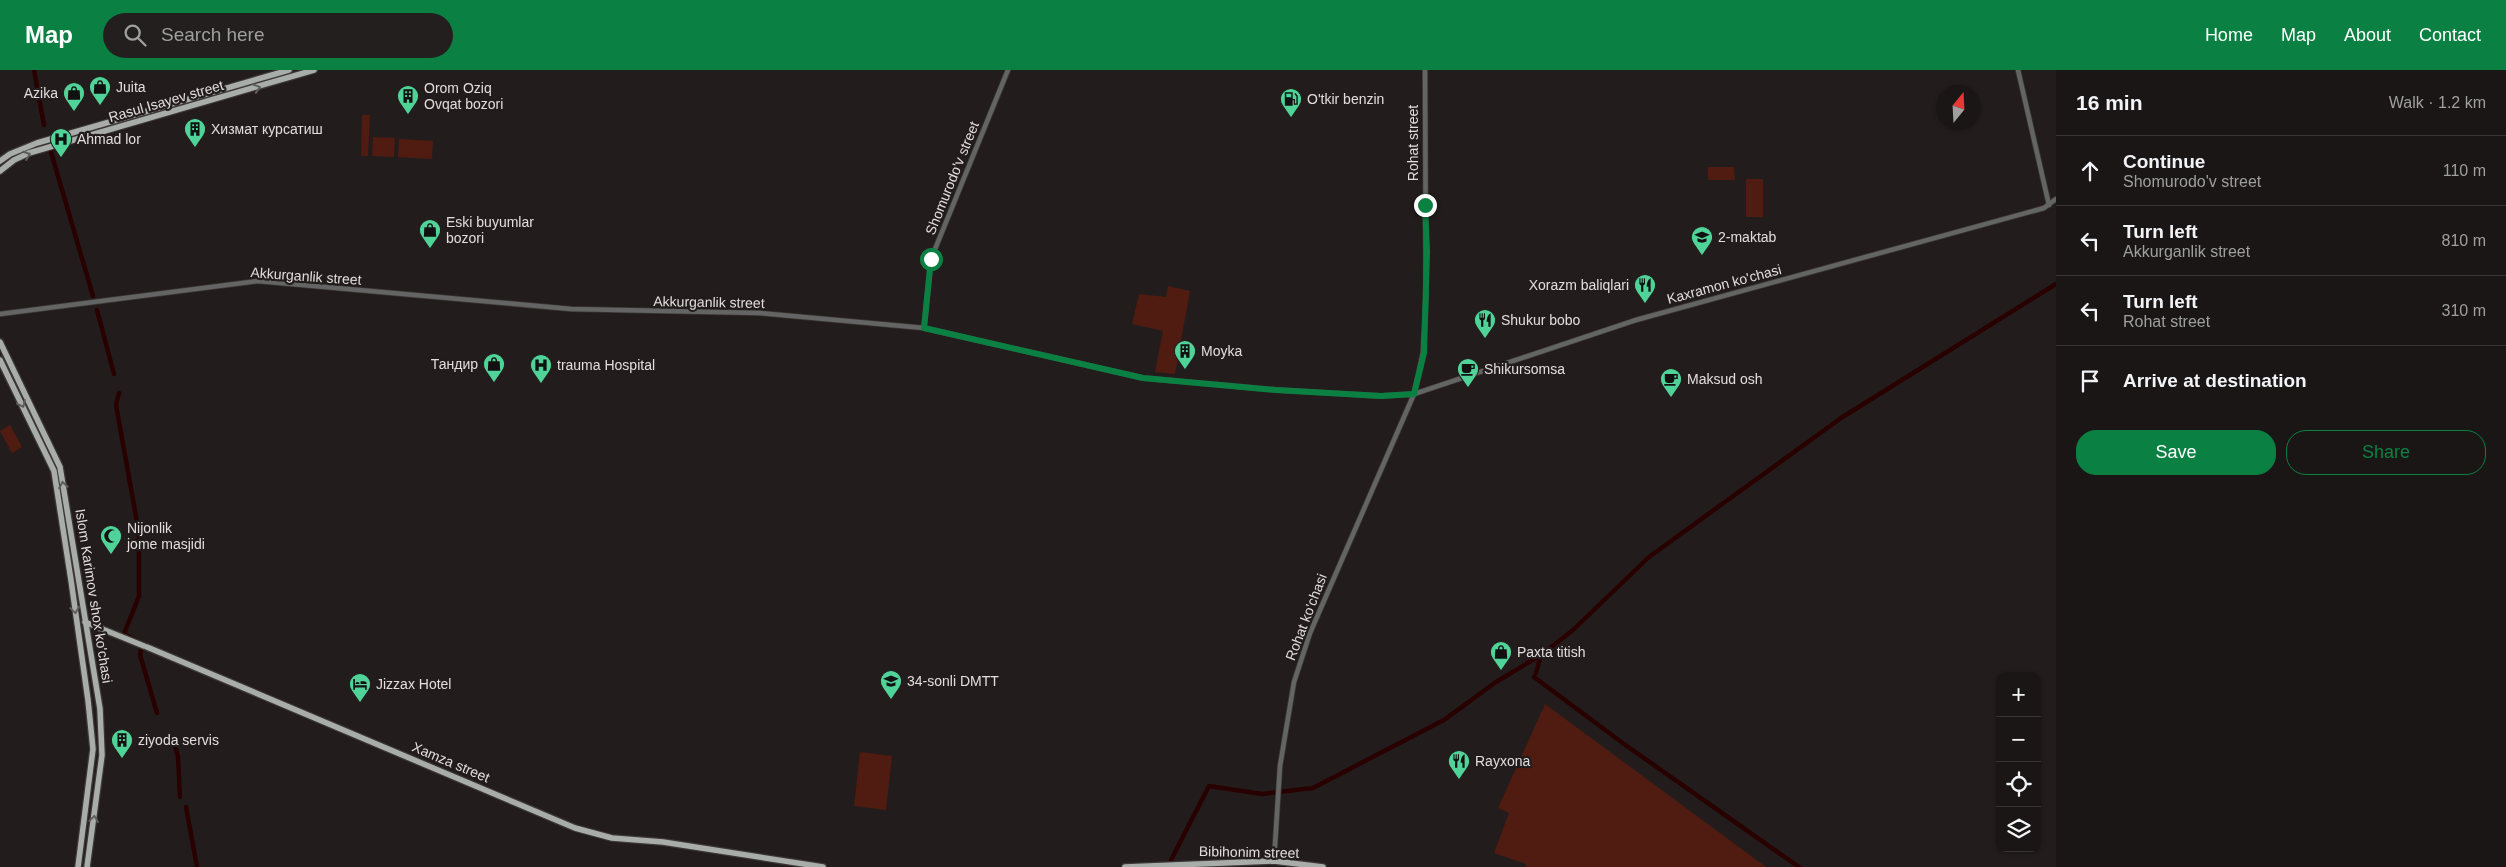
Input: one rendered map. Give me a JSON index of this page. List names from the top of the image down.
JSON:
{
  "streets": {
    "main road": [
      "Rasul Isayev street",
      "Islom Karimov shox ko'chasi",
      "Xamza street",
      "Bibihonim street"
    ],
    "street": [
      "Rohat street",
      "Shomurodo'v street",
      "Akkurganlik street",
      "Kaxramon ko'chasi",
      "Rohat ko'chasi"
    ]
  },
  "crossings": [
    ["Rohat street", "Akkurganlik street"],
    ["Rohat street", "Kaxramon ko'chasi"],
    ["Rohat street", "Rohat ko'chasi"],
    ["Shomurodo'v street", "Akkurganlik street"],
    ["Akkurganlik street", "Kaxramon ko'chasi"],
    ["Akkurganlik street", "Rohat ko'chasi"],
    ["Kaxramon ko'chasi", "Rohat ko'chasi"],
    ["Islom Karimov shox ko'chasi", "Xamza street"],
    ["Rohat ko'chasi", "Bibihonim street"]
  ],
  "places": {
    "shop": [
      "Juita",
      "Azika",
      "Eski buyumlar bozori",
      "Тандир",
      "Paxta titish"
    ],
    "building": [
      "Orom Oziq Ovqat bozori",
      "Хизмат курсатиш",
      "Moyka",
      "ziyoda servis"
    ],
    "fuel station": ["O'tkir benzin"],
    "hospital": ["Ahmad lor", "trauma Hospital"],
    "school or university": ["2-maktab", "34-sonli DMTT"],
    "restaurant": ["Xorazm baliqlari", "Shukur bobo", "Rayxona"],
    "cafe": ["Shikursomsa", "Maksud osh"],
    "mosque": ["Nijonlik jome masjidi"],
    "hotel": ["Jizzax Hotel"]
  },
  "north": "top",
  "page": {
    "header": "Map",
    "search": "Search here",
    "nav": [
      "Home",
      "Map",
      "About",
      "Contact"
    ],
    "heading": ["16 min", "Walk · 1.2 km"],
    "list": [
      ["Continue", "Shomurodo'v street", "110 m"],
      ["Turn left", "Akkurganlik street", "810 m"],
      ["Turn left", "Rohat street", "310 m"],
      "Arrive at destination"
    ],
    "buttons": ["Save", "Share"],
    "map_buttons": ["+", "−"]
  }
}
